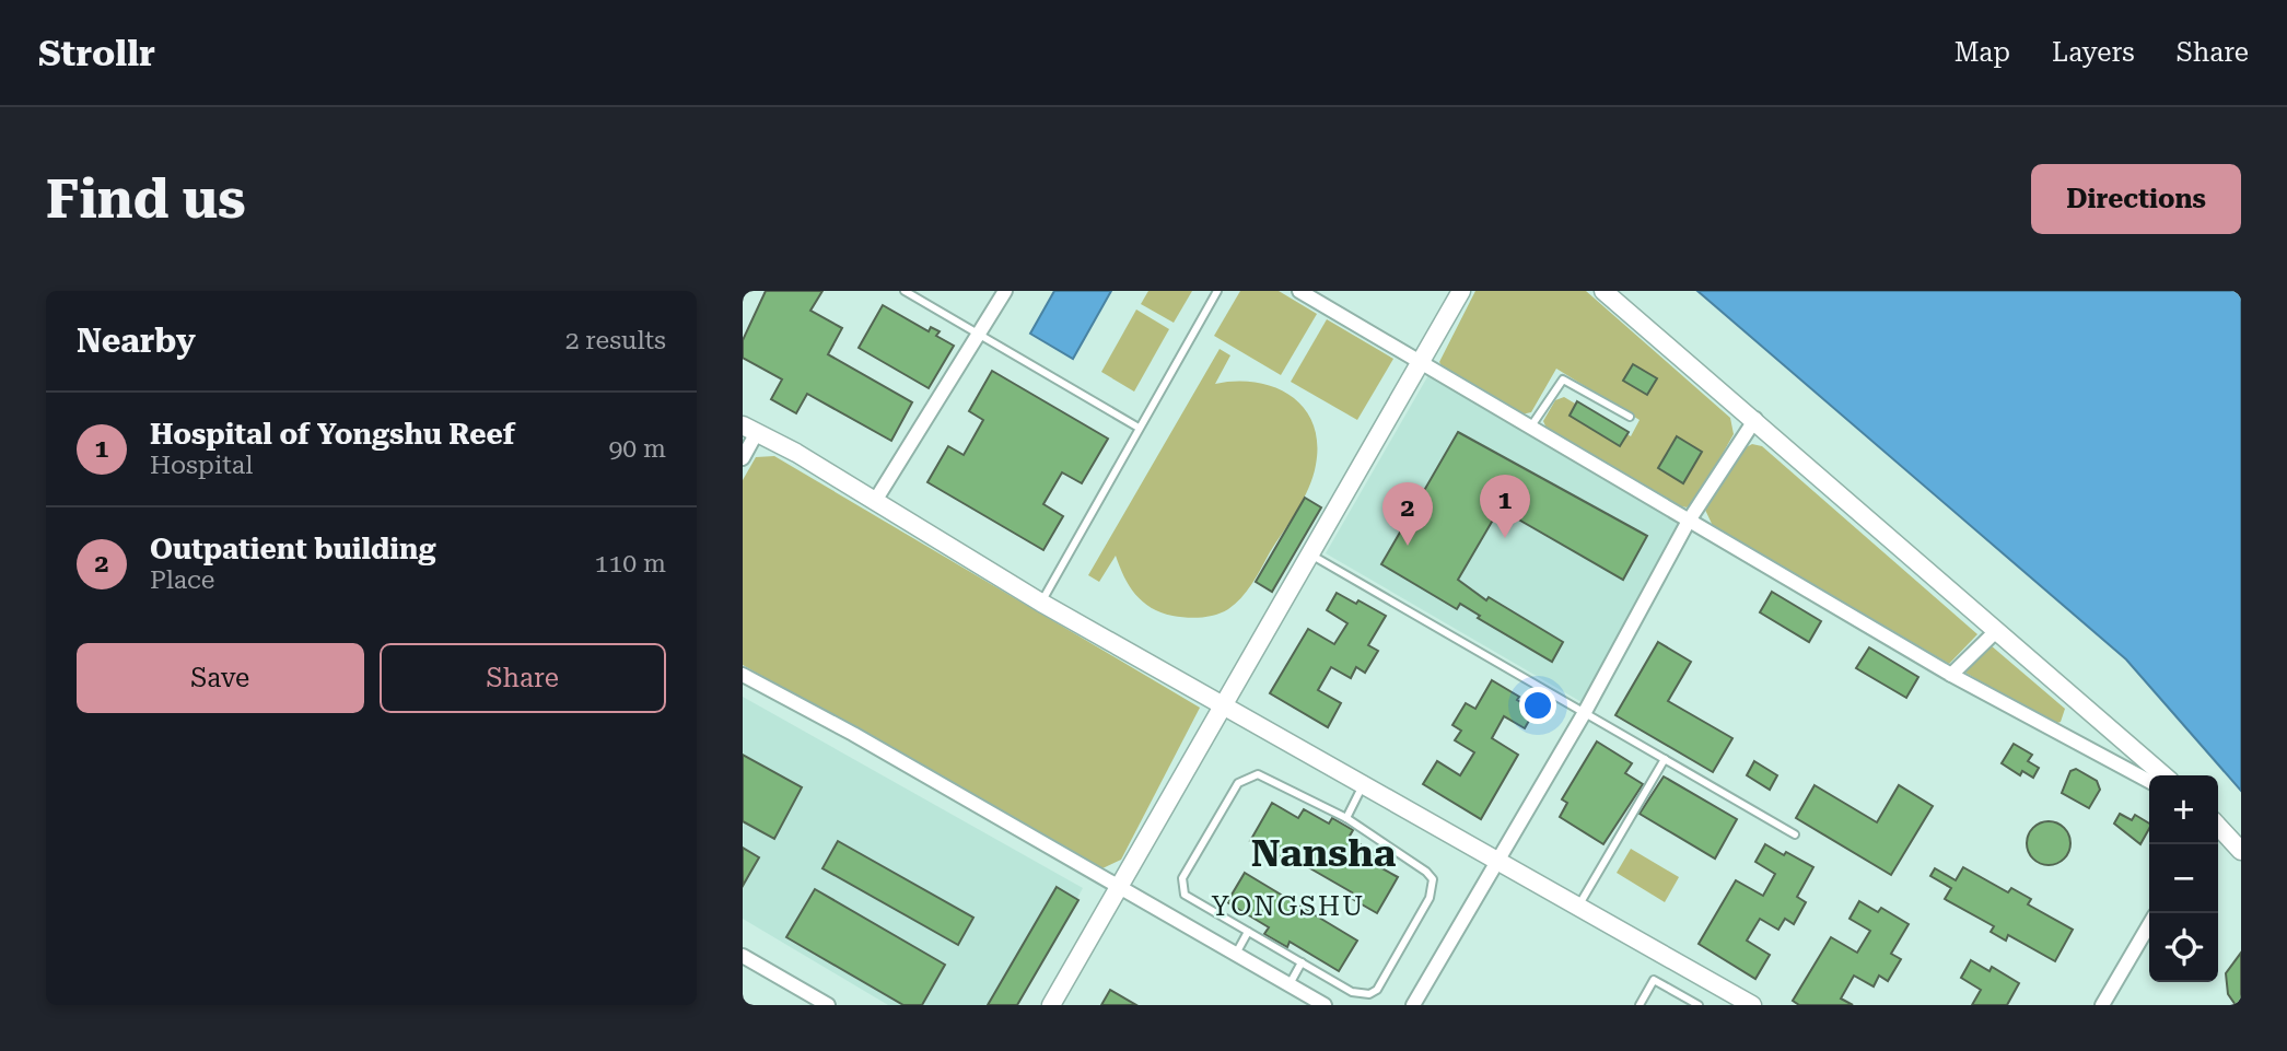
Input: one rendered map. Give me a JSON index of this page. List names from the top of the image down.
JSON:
{
  "districts": ["Nansha", "YONGSHU"],
  "page": {
    "header": "Strollr",
    "nav": ["Map", "Layers", "Share"],
    "buttons": [
      "Directions",
      ["Save", "Share"]
    ],
    "title": "Find us",
    "heading": ["Nearby", "2 results"],
    "list": [
      {
        "mark": "1",
        "name": "Hospital of Yongshu Reef",
        "note": "Hospital",
        "value": "90 m"
      },
      {
        "mark": "2",
        "name": "Outpatient building",
        "note": "Place",
        "value": "110 m"
      }
    ],
    "pins": ["1", "2"],
    "map_buttons": ["+", "−"]
  }
}
